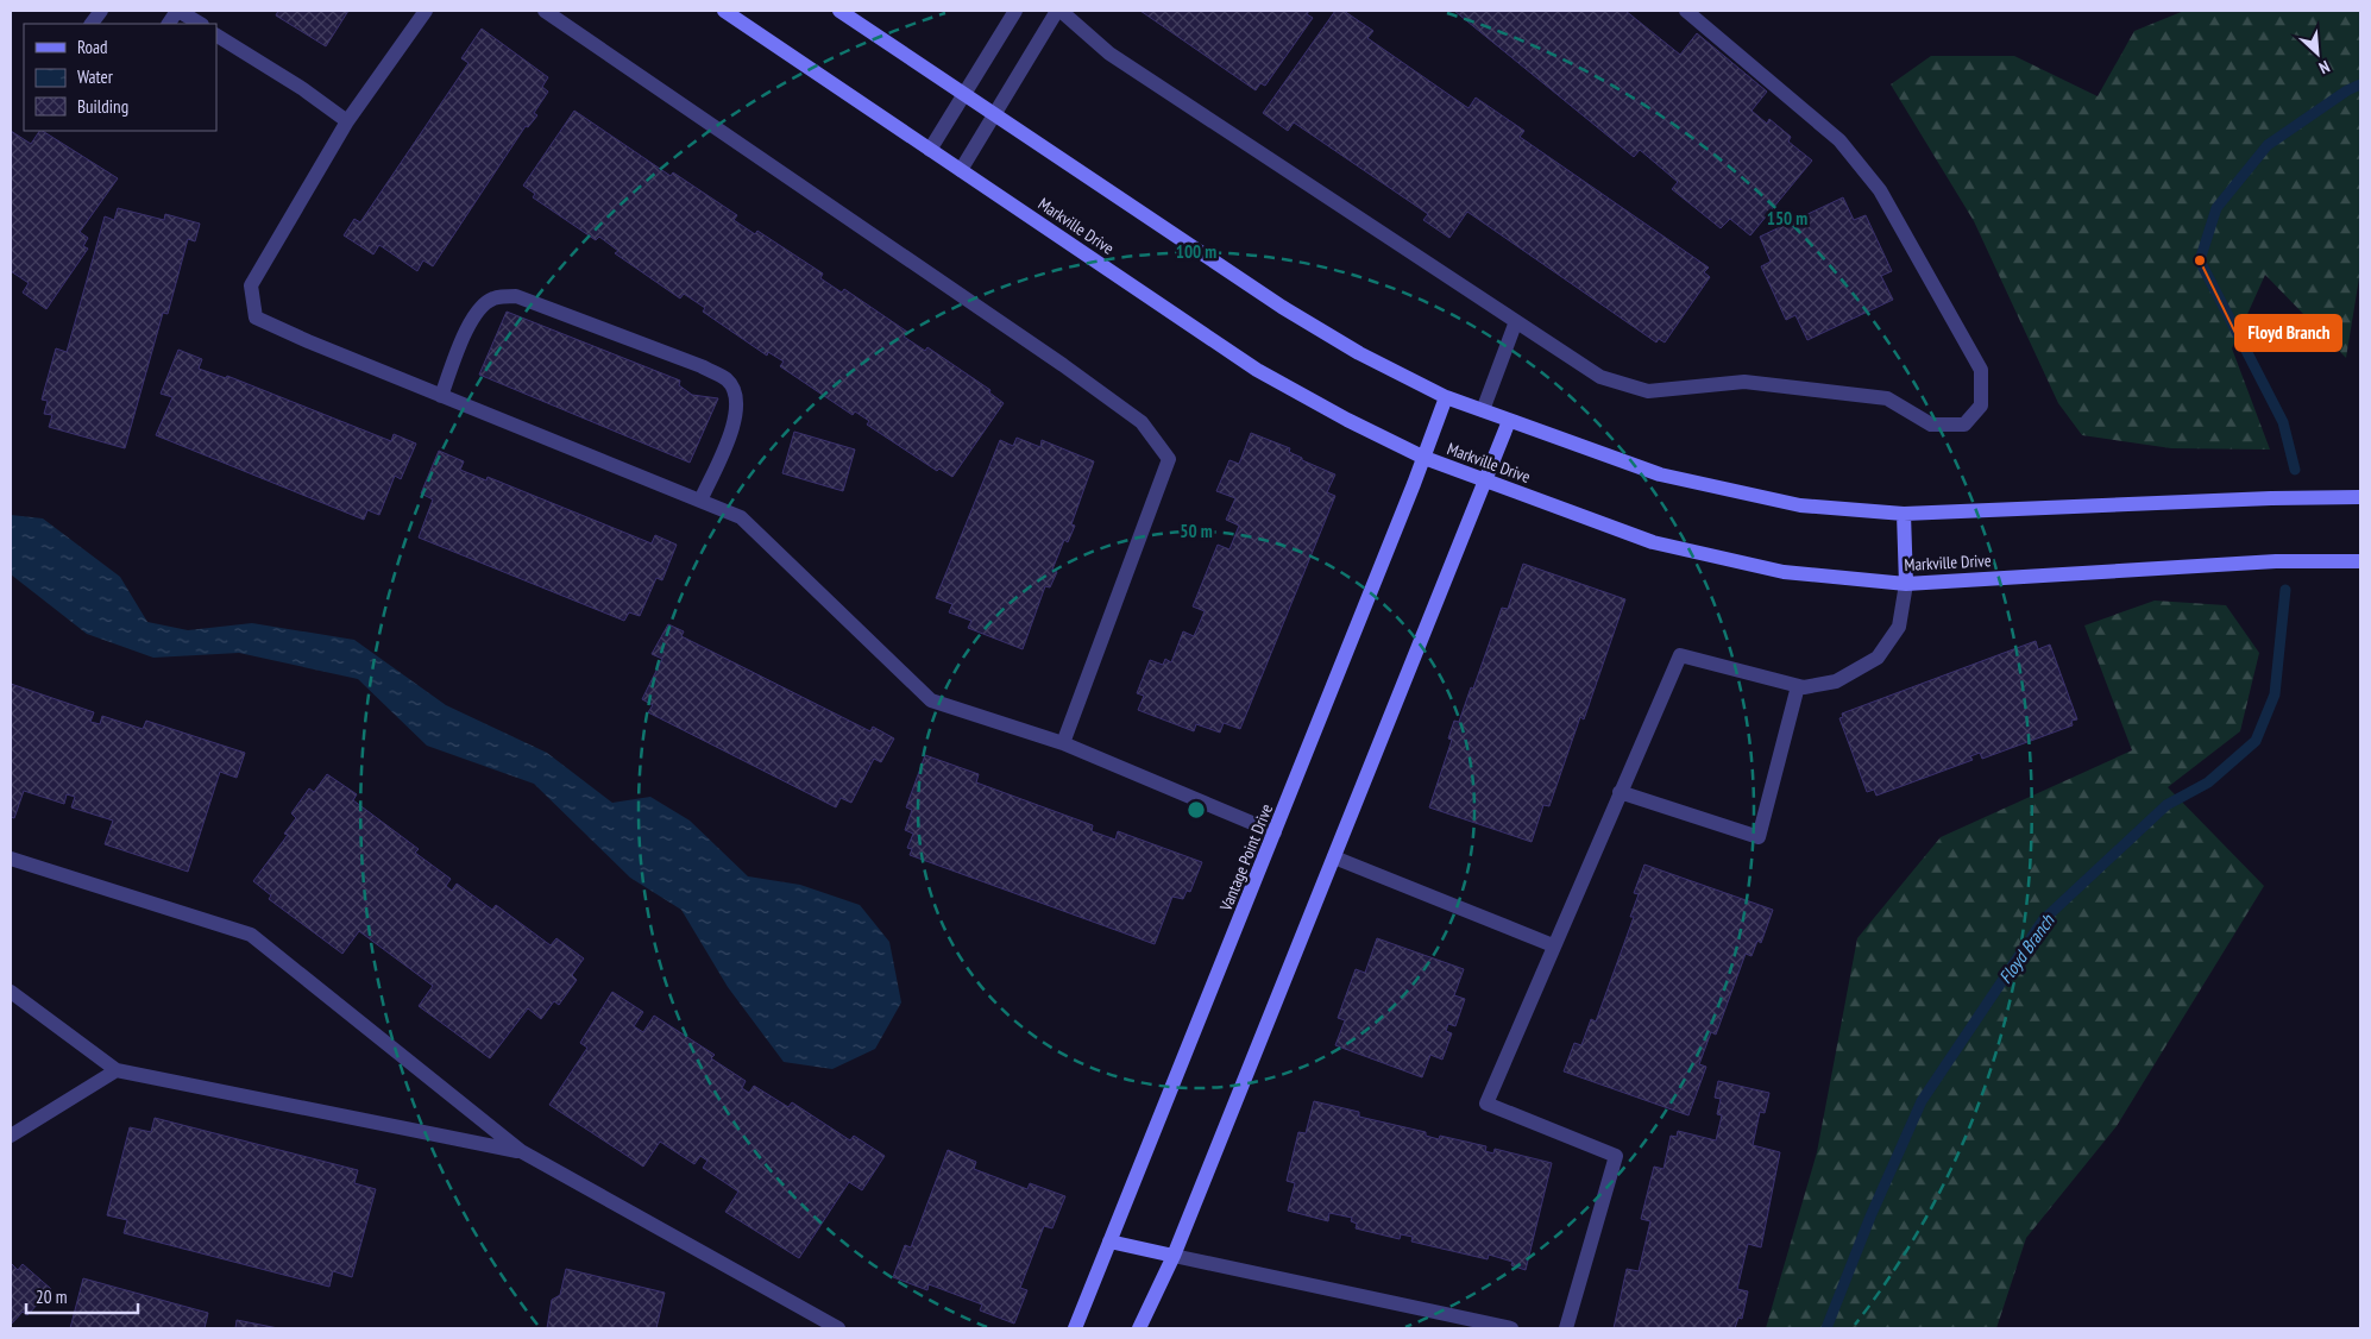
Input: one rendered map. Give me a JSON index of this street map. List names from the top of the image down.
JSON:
{
  "streets": {
    "street": ["Markville Drive", "Vantage Point Drive"]
  },
  "crossings": [
    ["Markville Drive", "Vantage Point Drive"]
  ],
  "water": ["Floyd Branch"],
  "places": ["Floyd Branch"],
  "legend": ["Road", "Water", "Building"],
  "scale_bar": "20 m",
  "north": "bottom right",
  "rings": ["150 m", "100 m", "50 m"]
}
